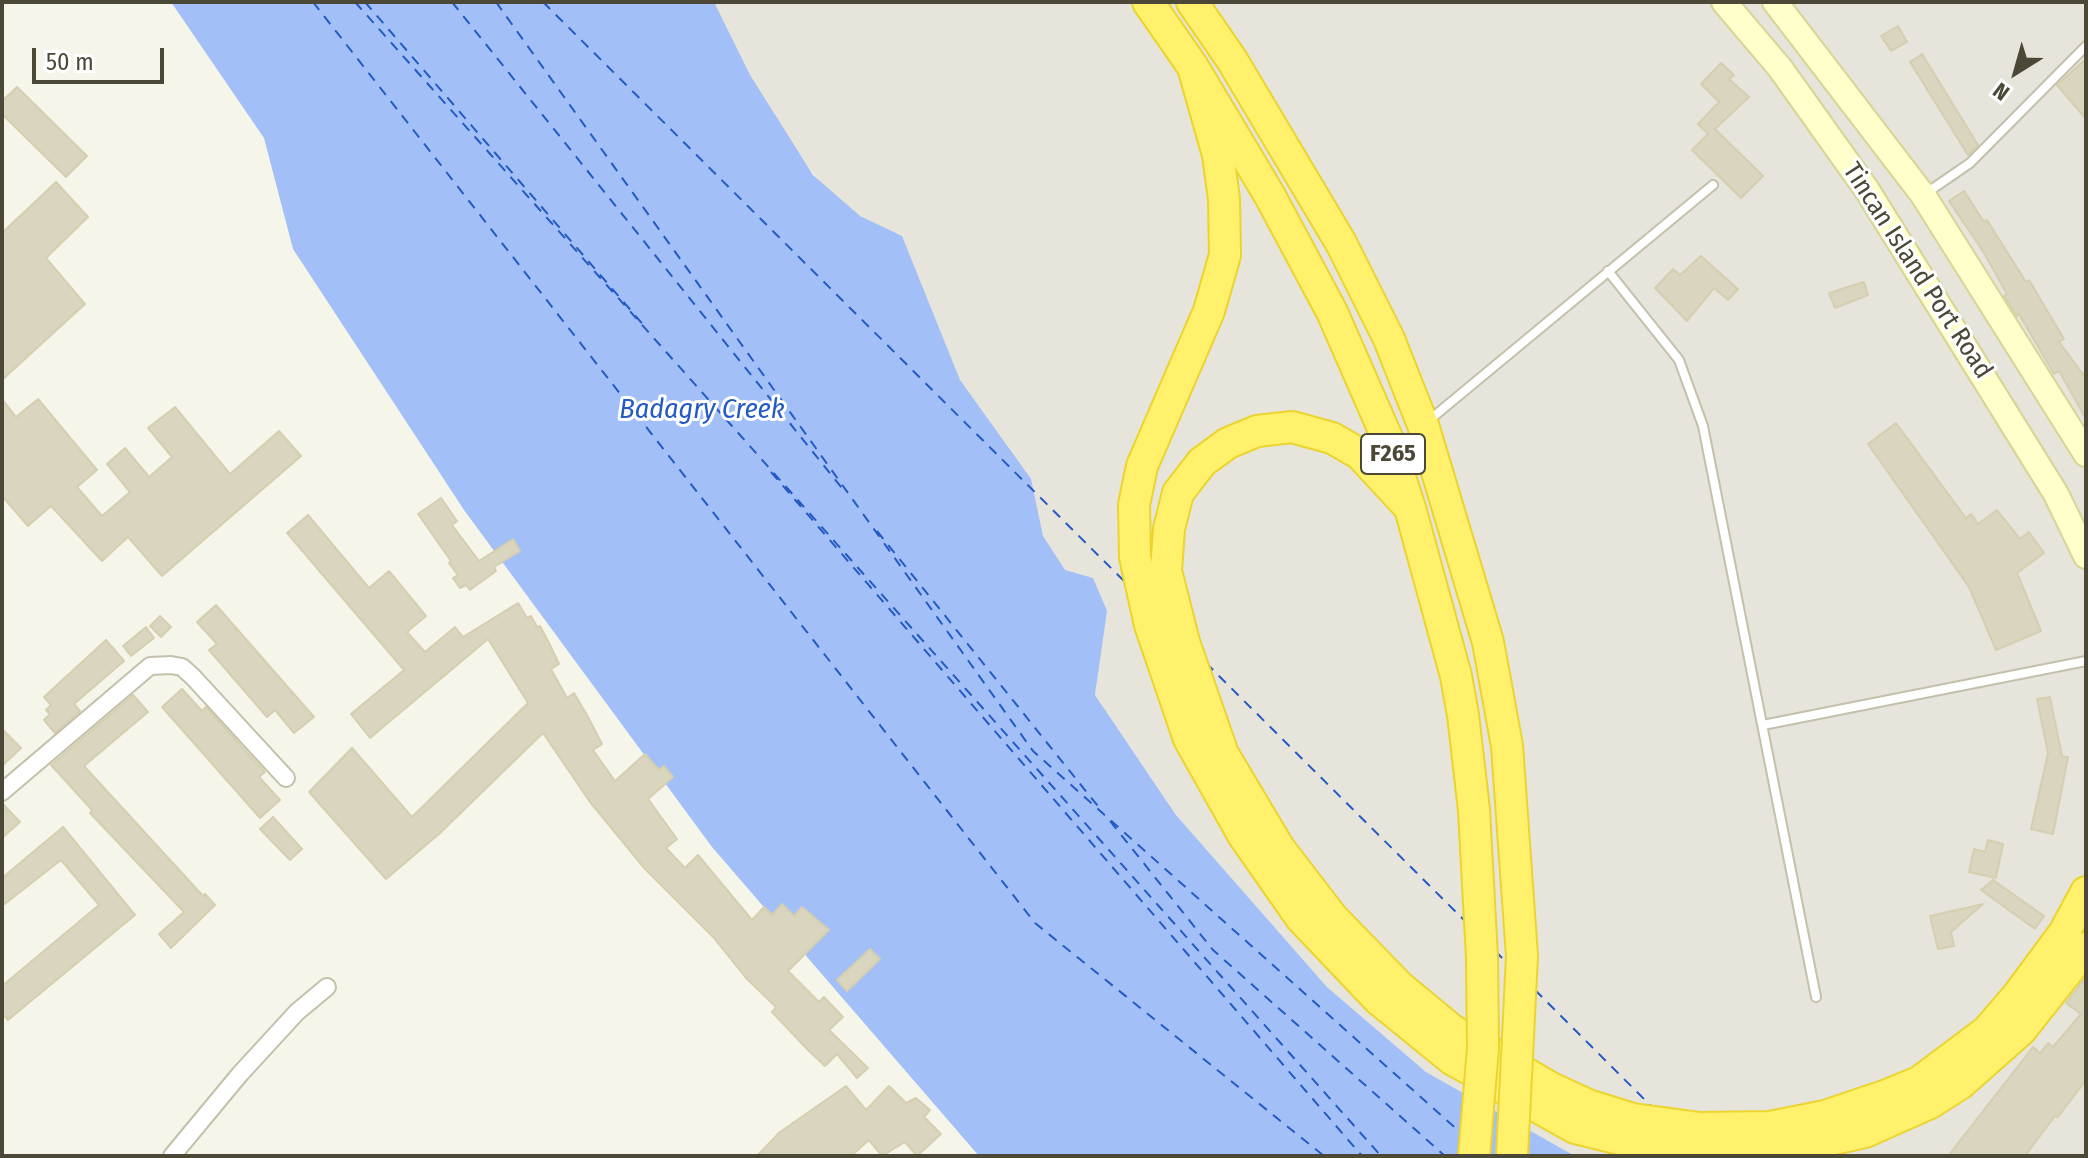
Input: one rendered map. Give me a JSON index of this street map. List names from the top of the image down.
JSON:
{
  "streets": {
    "highway": ["F265"],
    "street": ["Tincan Island Port Road"]
  },
  "water": ["Badagry Creek"],
  "scale_bar": "50 m",
  "north": "bottom left"
}
